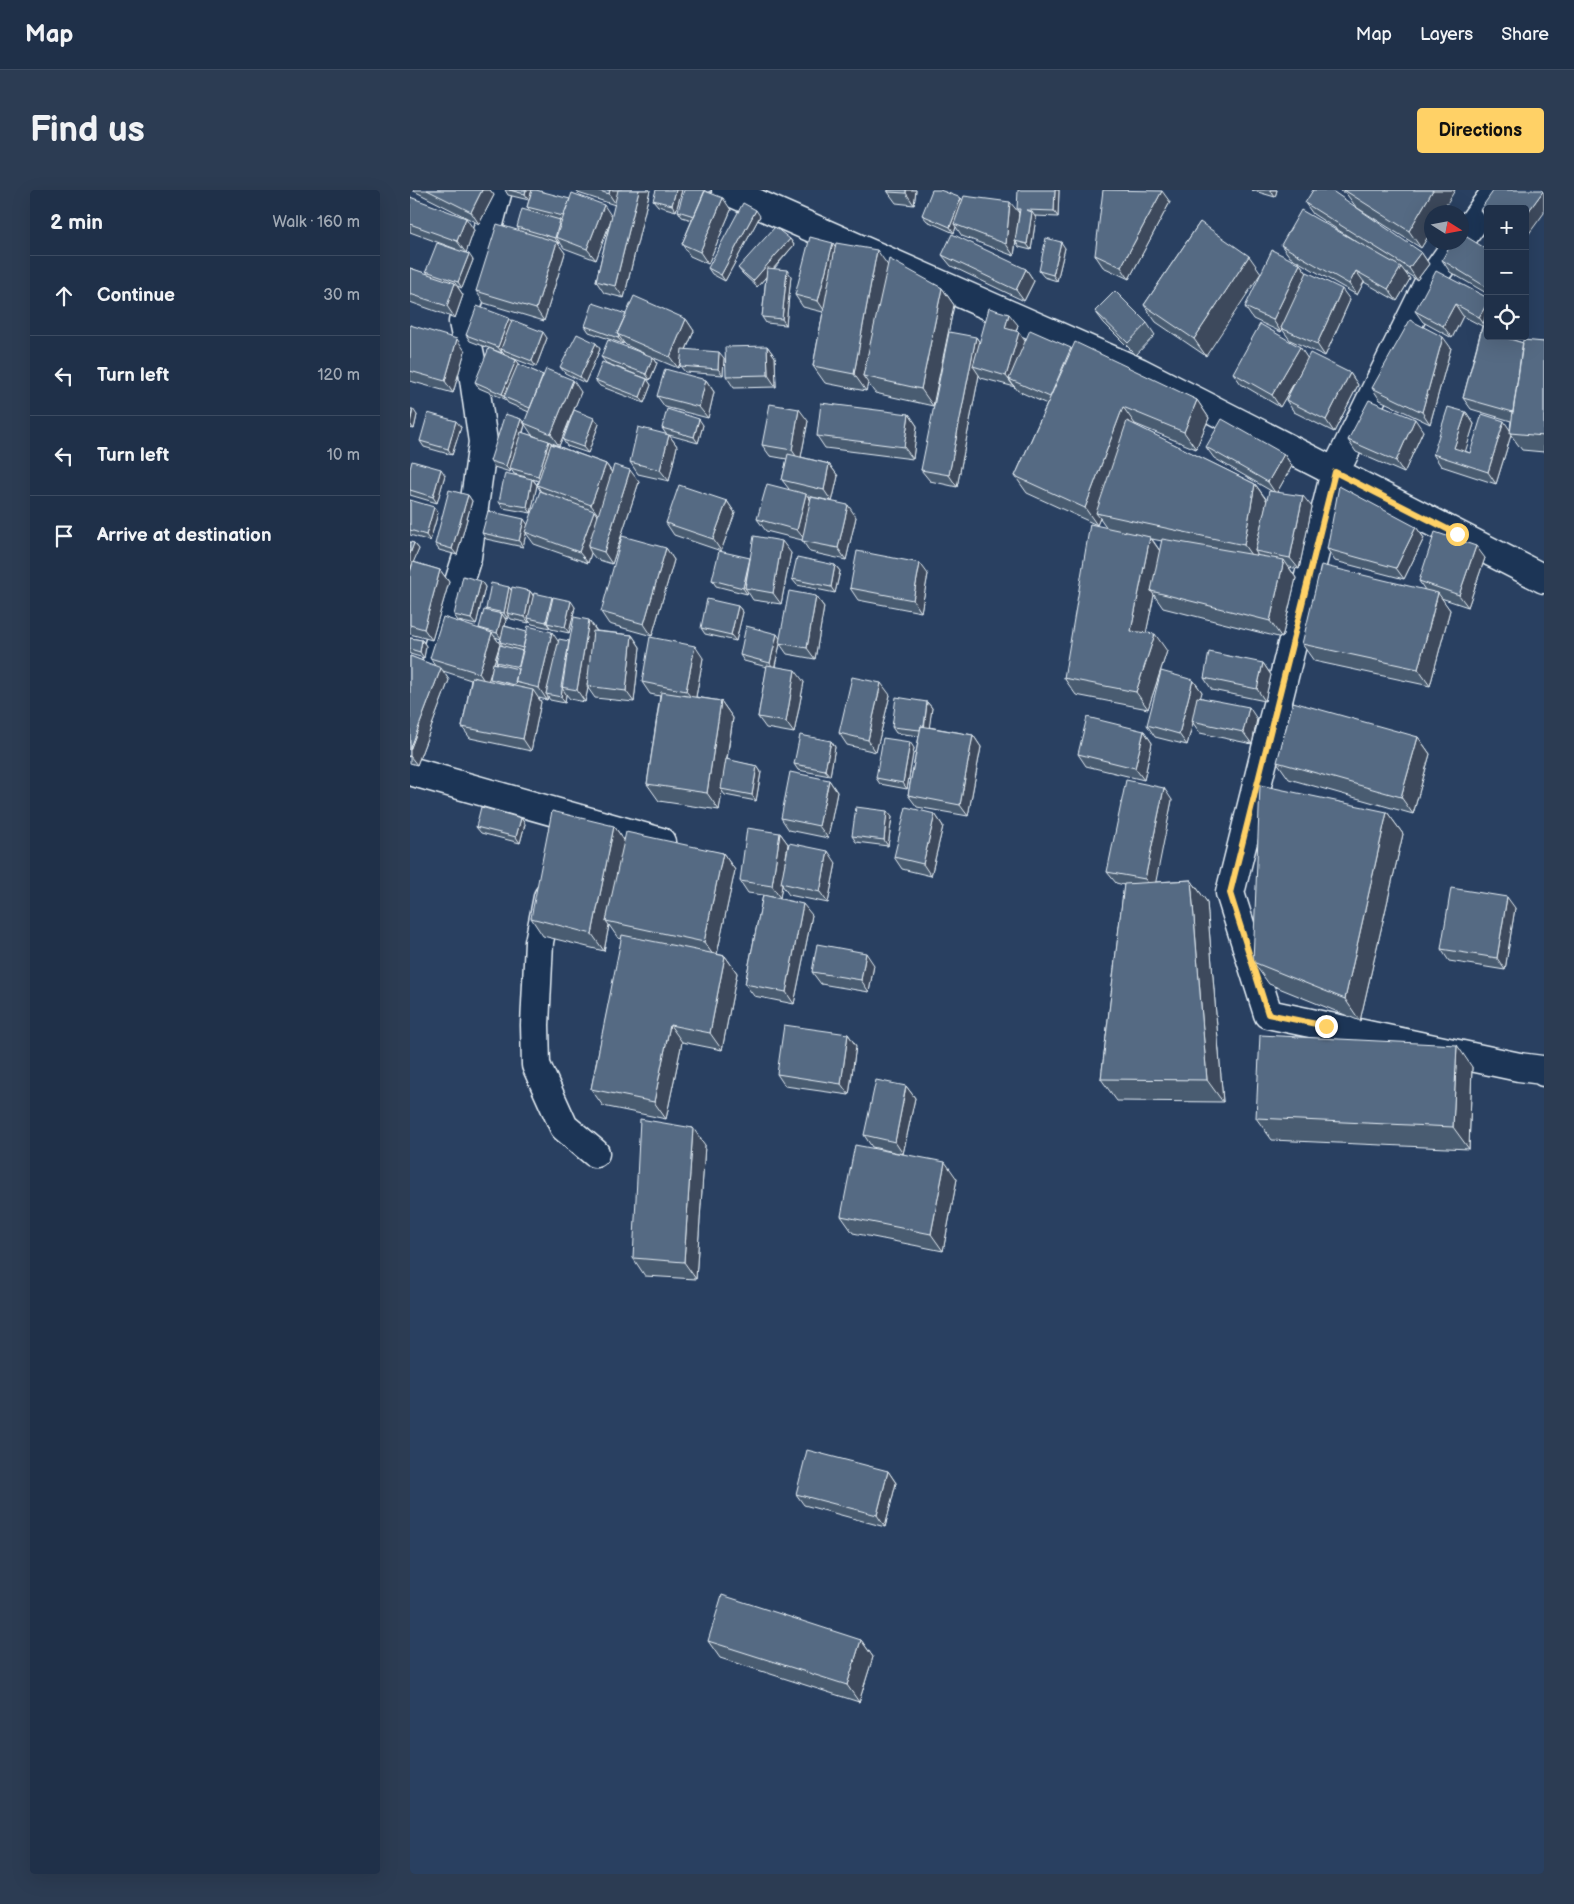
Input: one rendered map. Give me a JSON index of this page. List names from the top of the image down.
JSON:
{
  "north": "right",
  "page": {
    "header": "Map",
    "nav": ["Map", "Layers", "Share"],
    "buttons": "Directions",
    "title": "Find us",
    "heading": ["2 min", "Walk · 160 m"],
    "map_buttons": ["+", "−"],
    "list": [
      ["Continue", "30 m"],
      ["Turn left", "120 m"],
      ["Turn left", "10 m"],
      "Arrive at destination"
    ]
  }
}
